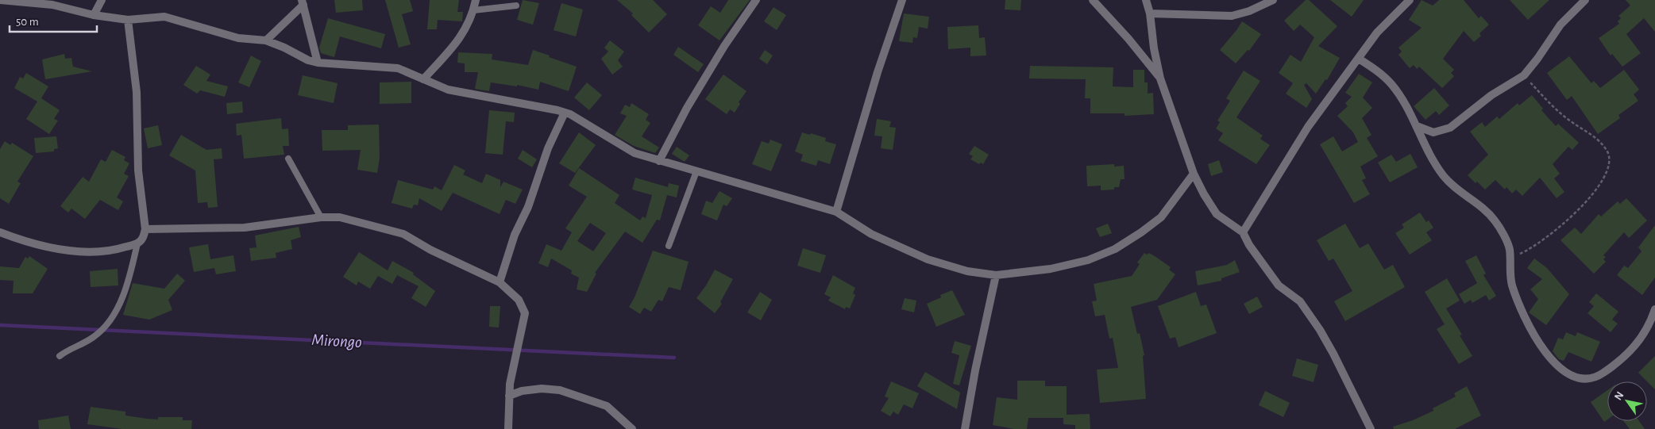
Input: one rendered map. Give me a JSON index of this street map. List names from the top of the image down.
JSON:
{
  "water": ["Mirongo"],
  "scale_bar": "50 m",
  "north": "top left"
}
